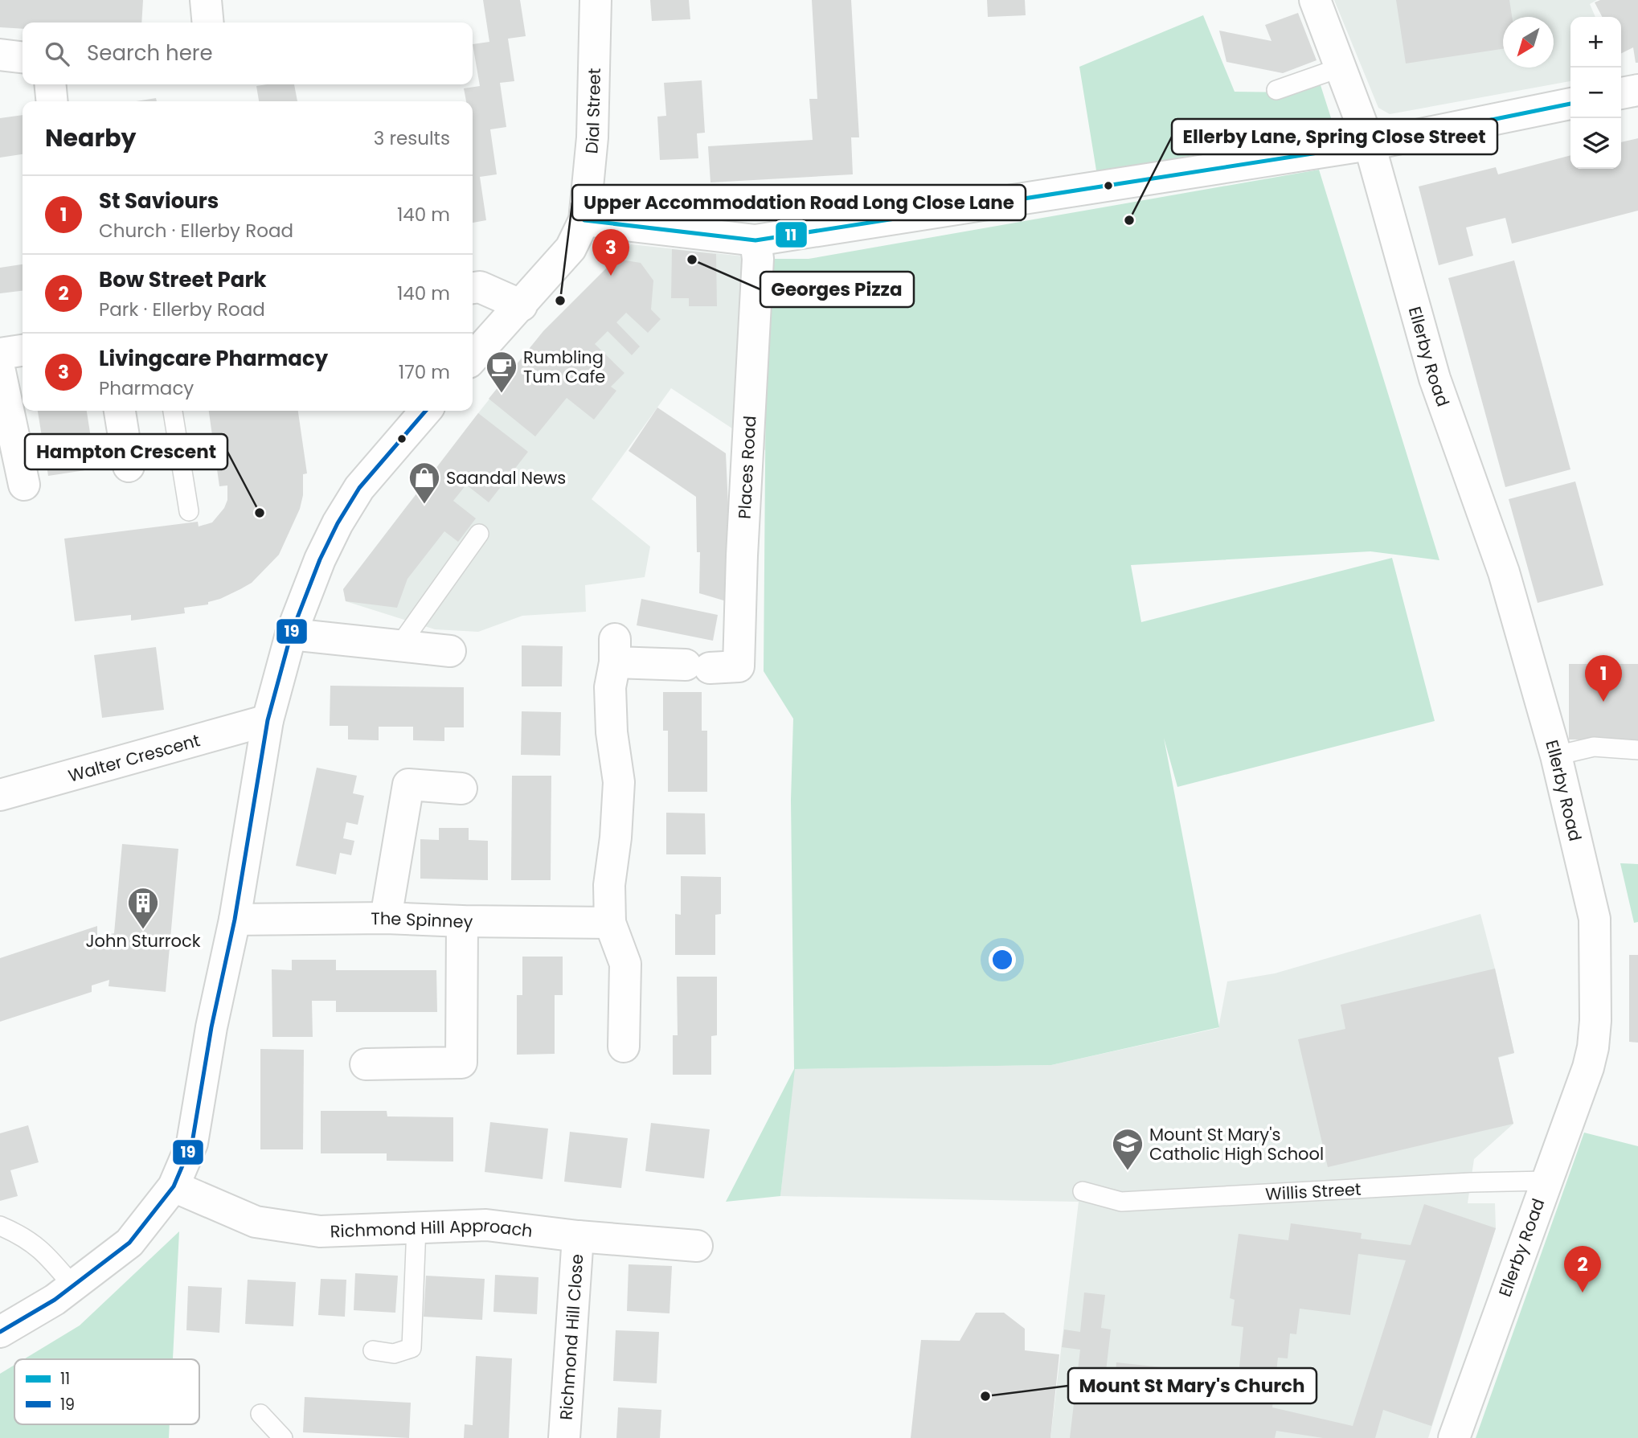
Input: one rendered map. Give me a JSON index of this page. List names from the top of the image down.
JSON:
{
  "streets": {
    "street": [
      "Dial Street",
      "Ellerby Road",
      "Places Road",
      "Walter Crescent",
      "The Spinney",
      "Richmond Hill Approach",
      "Richmond Hill Close"
    ],
    "lane": ["Willis Street"]
  },
  "crossings": [
    ["Ellerby Road", "Willis Street"],
    ["Places Road", "The Spinney"],
    ["Richmond Hill Approach", "Richmond Hill Close"]
  ],
  "places": {
    "other": [
      "Ellerby Lane, Spring Close Street",
      "Georges Pizza",
      "Upper Accommodation Road Long Close Lane",
      "Hampton Crescent",
      "Mount St Mary's Church"
    ],
    "cafe": ["Rumbling Tum Cafe"],
    "shop": ["Saandal News"],
    "building": ["John Sturrock"],
    "school or university": ["Mount St Mary's Catholic High School"]
  },
  "lines": ["transit line 11", "transit line 19"],
  "legend": ["11", "19"],
  "north": "bottom left",
  "page": {
    "map_buttons": ["+", "−"],
    "search": "Search here",
    "heading": ["Nearby", "3 results"],
    "list": [
      {
        "mark": "1",
        "name": "St Saviours",
        "note": "Church · Ellerby Road",
        "value": "140 m"
      },
      {
        "mark": "2",
        "name": "Bow Street Park",
        "note": "Park · Ellerby Road",
        "value": "140 m"
      },
      {
        "mark": "3",
        "name": "Livingcare Pharmacy",
        "note": "Pharmacy",
        "value": "170 m"
      }
    ],
    "pins": ["3", "1", "2"]
  }
}
